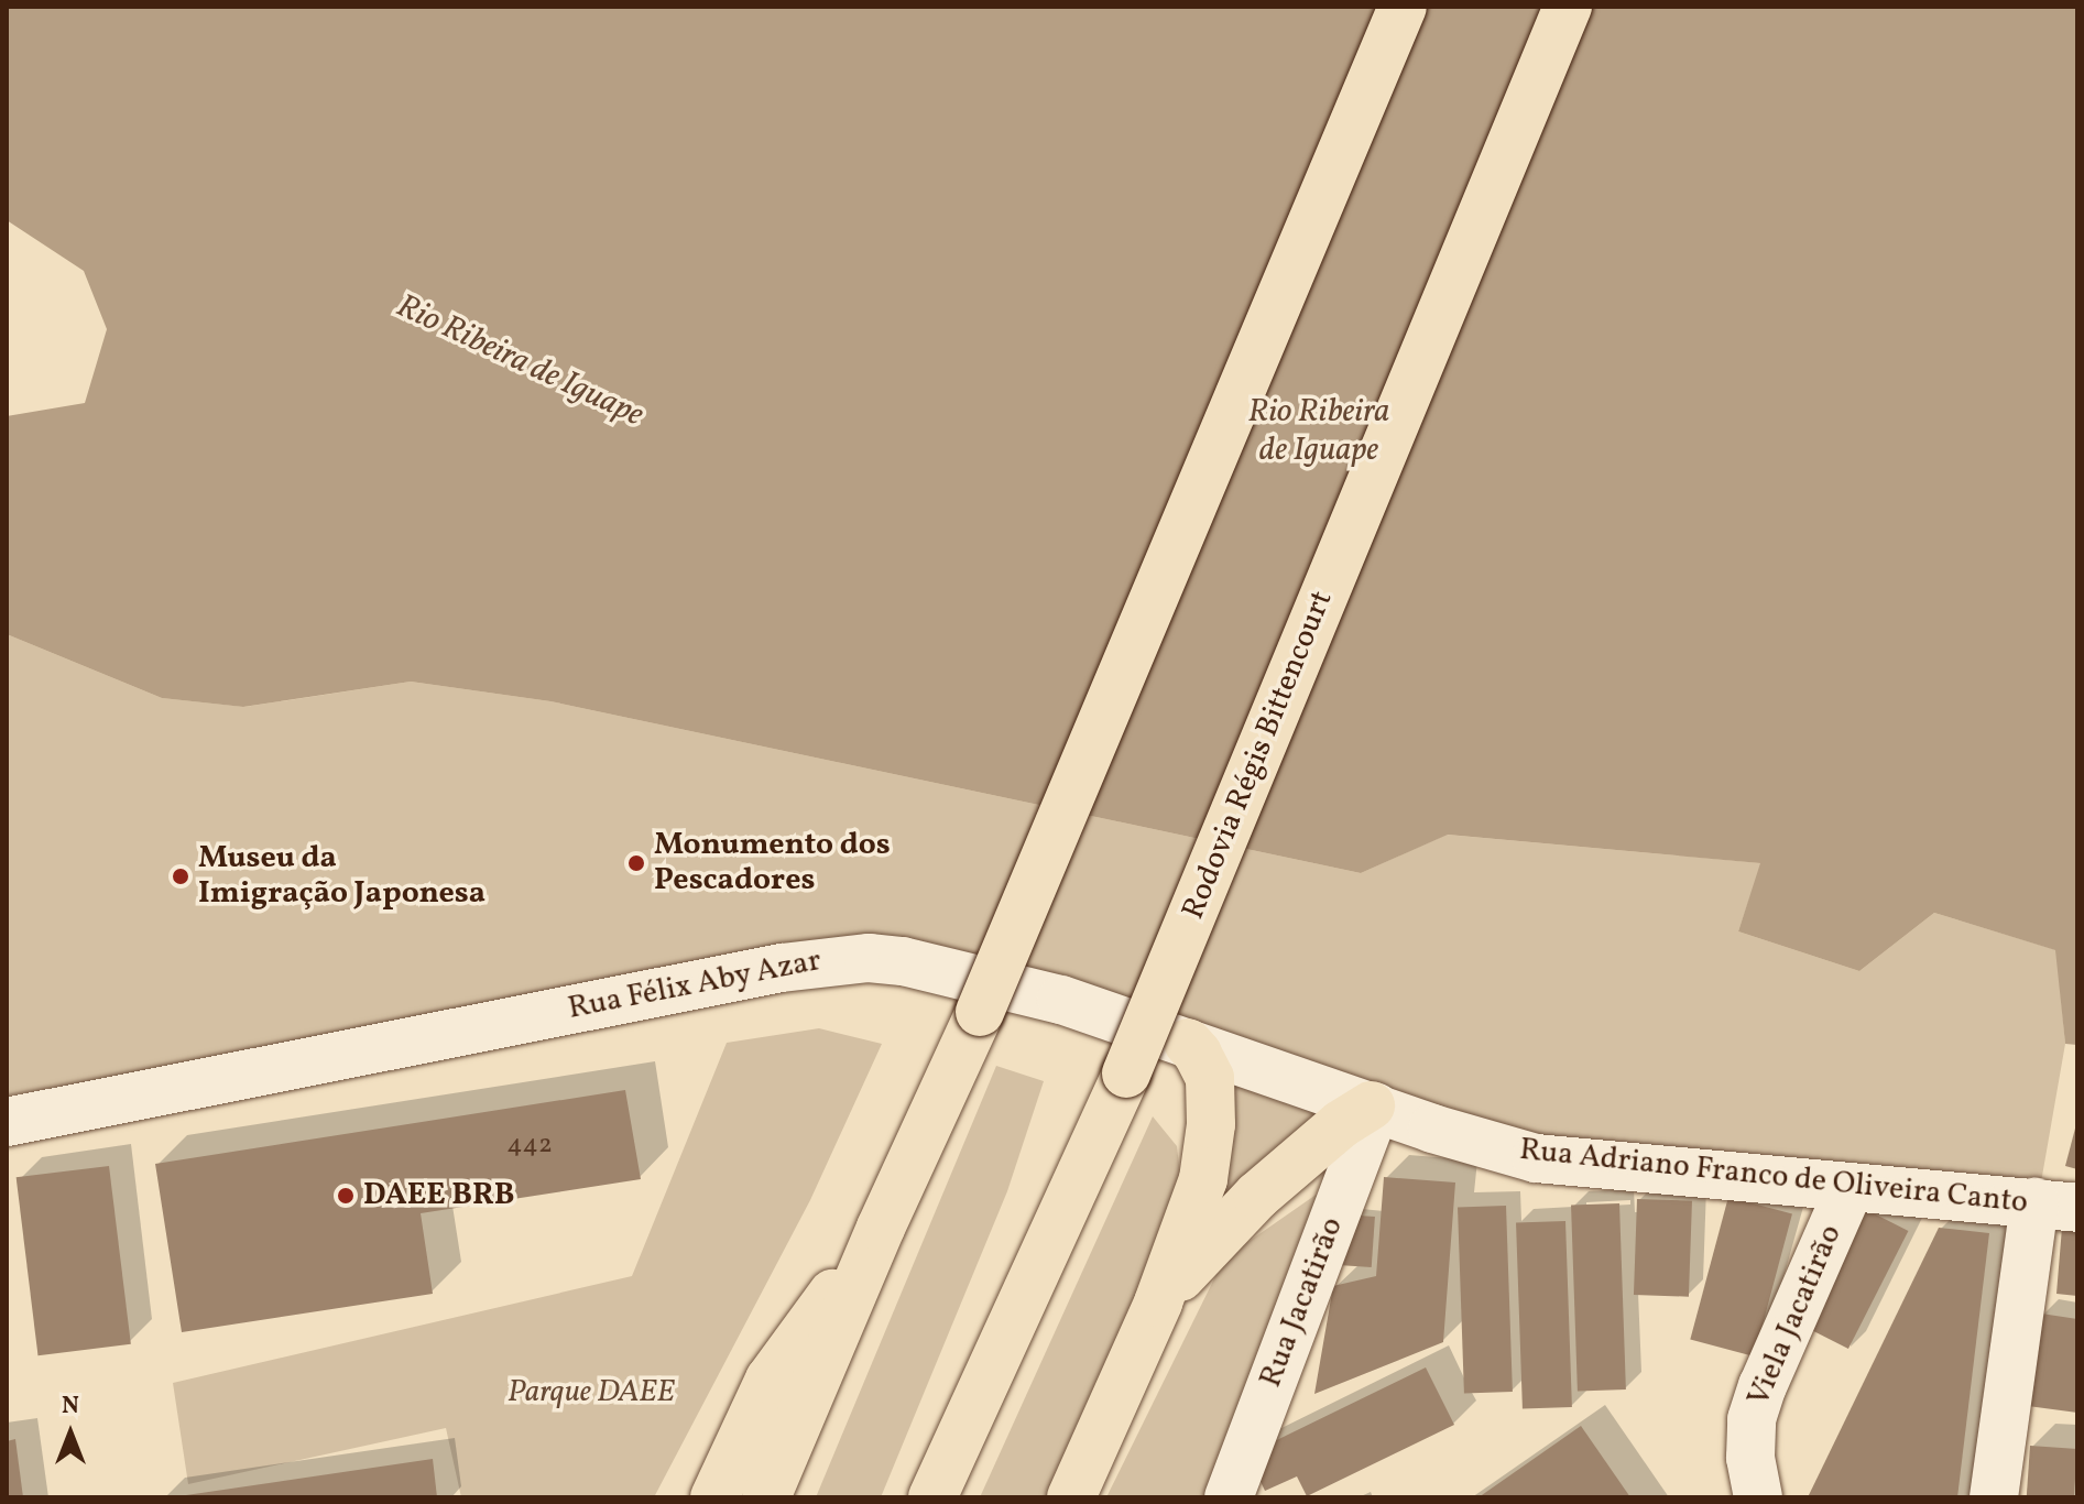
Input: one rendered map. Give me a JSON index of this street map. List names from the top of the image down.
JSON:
{
  "streets": {
    "main road": ["Rodovia Régis Bittencourt"],
    "street": [
      "Rua Félix Aby Azar",
      "Rua Adriano Franco de Oliveira Canto",
      "Rua Jacatirão",
      "Viela Jacatirão"
    ]
  },
  "crossings": [
    ["Rua Félix Aby Azar", "Rua Adriano Franco de Oliveira Canto"],
    ["Rua Félix Aby Azar", "Rua Jacatirão"],
    ["Rua Adriano Franco de Oliveira Canto", "Rua Jacatirão"],
    ["Rua Adriano Franco de Oliveira Canto", "Viela Jacatirão"]
  ],
  "water": ["Rio Ribeira de Iguape"],
  "parks": ["Parque DAEE"],
  "places": ["Monumento dos Pescadores", "Museu da Imigração Japonesa", "DAEE BRB"],
  "house_numbers": ["442"],
  "north": "top"
}
